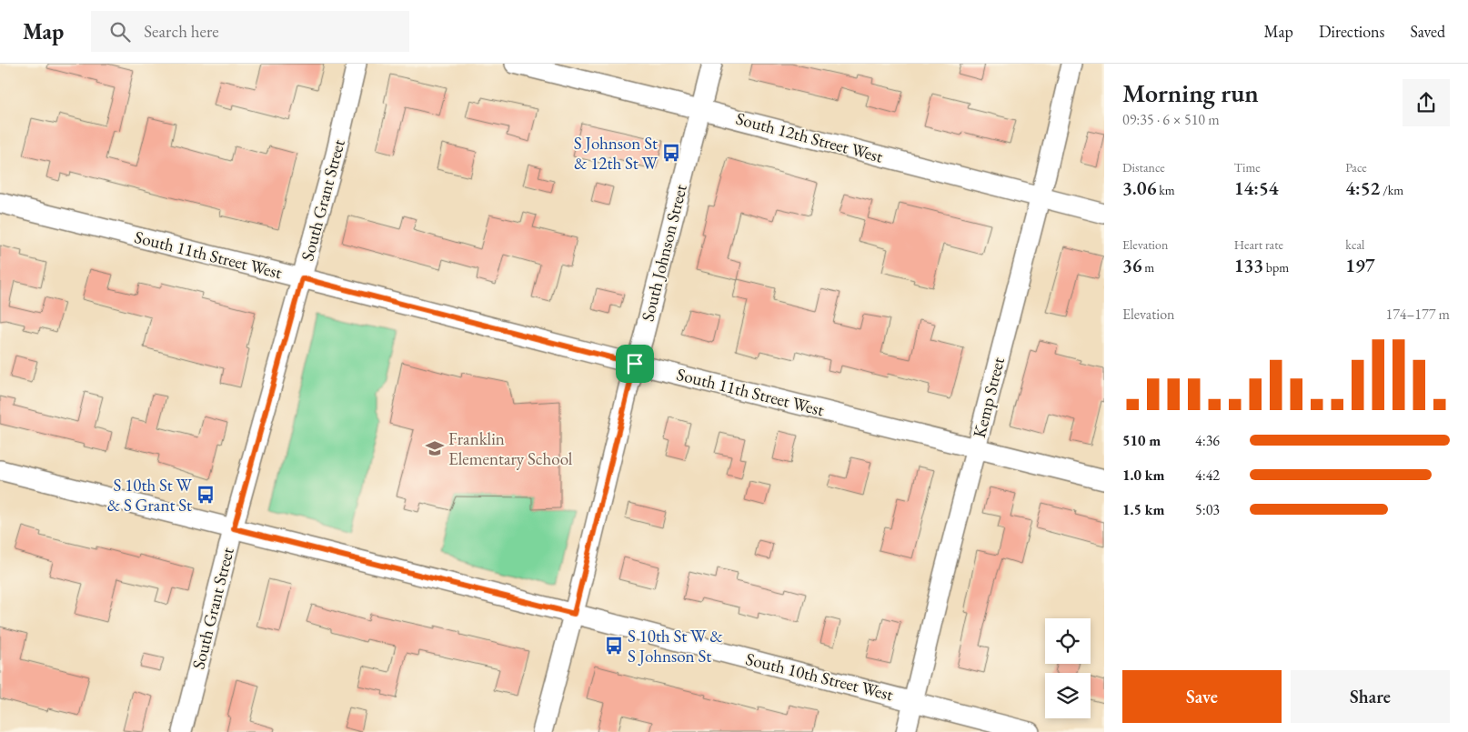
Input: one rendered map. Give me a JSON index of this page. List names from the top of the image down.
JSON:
{
  "streets": {
    "street": [
      "South 12th Street West",
      "South Grant Street",
      "South Johnson Street",
      "South 11th Street West",
      "Kemp Street",
      "South 10th Street West"
    ]
  },
  "crossings": [
    ["South 12th Street West", "South Johnson Street"],
    ["South 12th Street West", "Kemp Street"],
    ["South Grant Street", "South 11th Street West"],
    ["South Grant Street", "South 10th Street West"],
    ["South Johnson Street", "South 11th Street West"],
    ["South Johnson Street", "South 10th Street West"],
    ["South 11th Street West", "Kemp Street"],
    ["Kemp Street", "South 10th Street West"]
  ],
  "places": {
    "bus stop": ["S Johnson St & 12th St W", "S 10th St W & S Grant St", "S 10th St W & S Johnson St"],
    "school or university": ["Franklin Elementary School"]
  },
  "page": {
    "header": "Map",
    "search": "Search here",
    "nav": ["Map", "Directions", "Saved"],
    "heading": ["Morning run", "09:35 · 6 × 510 m"],
    "stats": [
      ["Distance", "3.06 km"],
      ["Time", "14:54"],
      ["Pace", "4:52 /km"],
      ["Elevation", "36 m"],
      ["Heart rate", "133 bpm"],
      ["kcal", "197"]
    ],
    "chart": ["Elevation", "174–177 m"],
    "list": [
      {
        "name": "510 m",
        "note": "4:36"
      },
      {
        "name": "1.0 km",
        "note": "4:42"
      },
      {
        "name": "1.5 km",
        "note": "5:03"
      }
    ],
    "buttons": ["Save", "Share"]
  }
}
